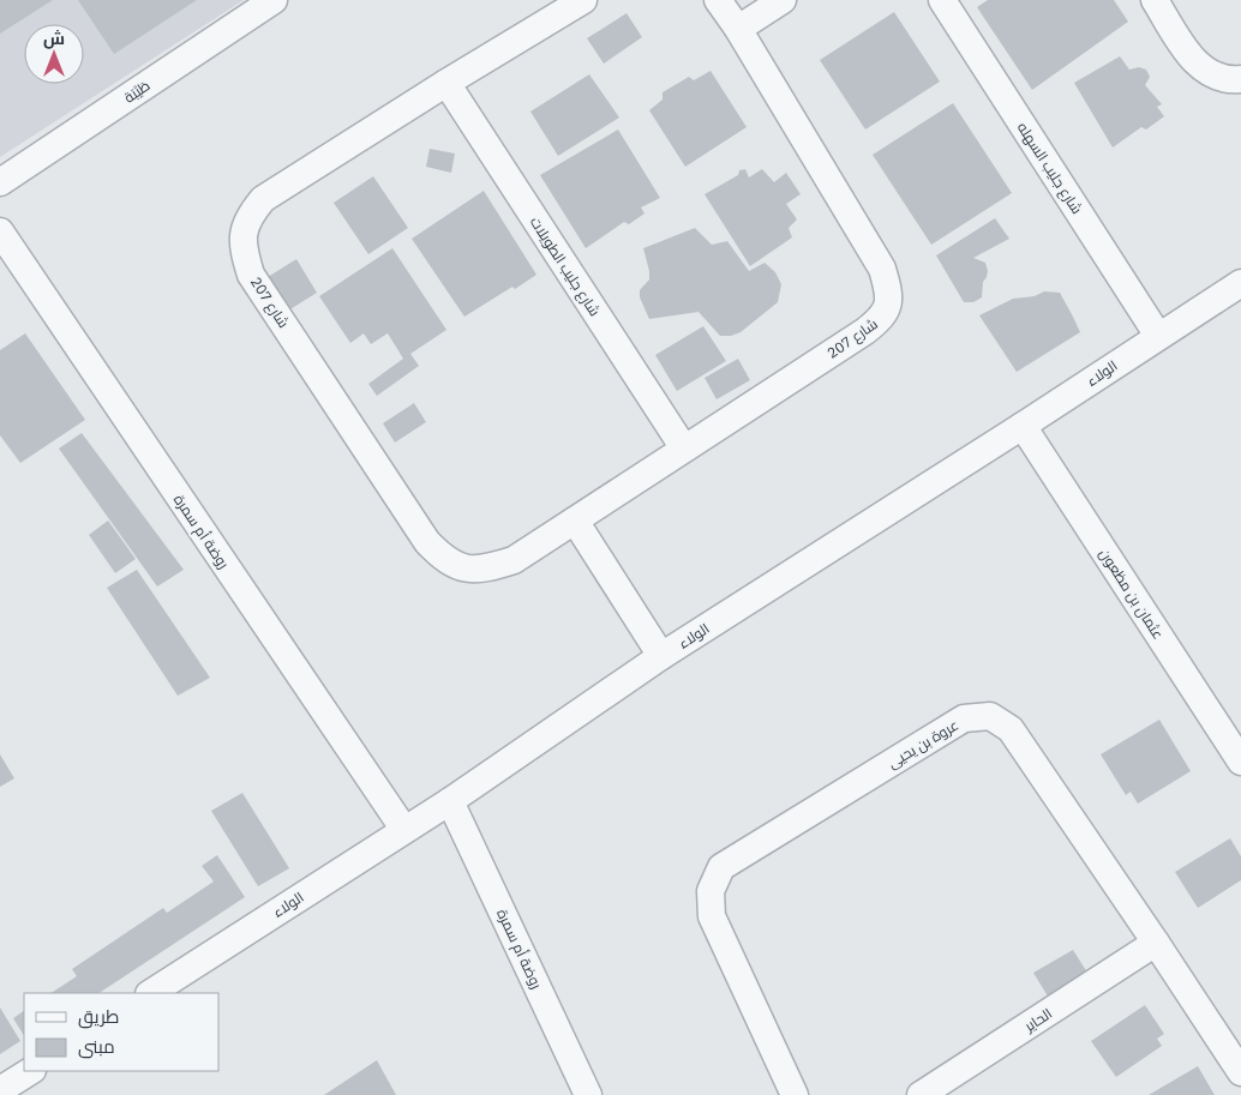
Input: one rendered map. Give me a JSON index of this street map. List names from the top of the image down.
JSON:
{
  "streets": {
    "street": [
      "طَيْبَة",
      "شارع جليب السهله",
      "شارع جليب الطويلات",
      "شارع 207",
      "الولاء",
      "روضة أم سمرة",
      "عثمان بن مظعون",
      "عروة بن يحيى",
      "الحاير"
    ]
  },
  "crossings": [
    ["شارع جليب السهله", "الولاء"],
    ["شارع جليب الطويلات", "شارع 207"],
    ["الولاء", "روضة أم سمرة"],
    ["الولاء", "عثمان بن مظعون"],
    ["عروة بن يحيى", "الحاير"]
  ],
  "legend": ["طريق", "مبنى"],
  "north": "top"
}
